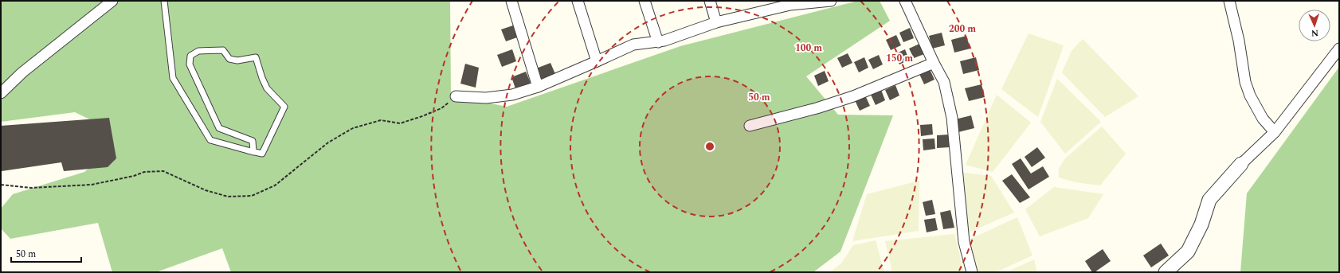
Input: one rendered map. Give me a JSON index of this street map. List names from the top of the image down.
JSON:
{
  "scale_bar": "50 m",
  "north": "bottom",
  "rings": [
    "200 m",
    "100 m",
    "150 m",
    "50 m"
  ]
}
